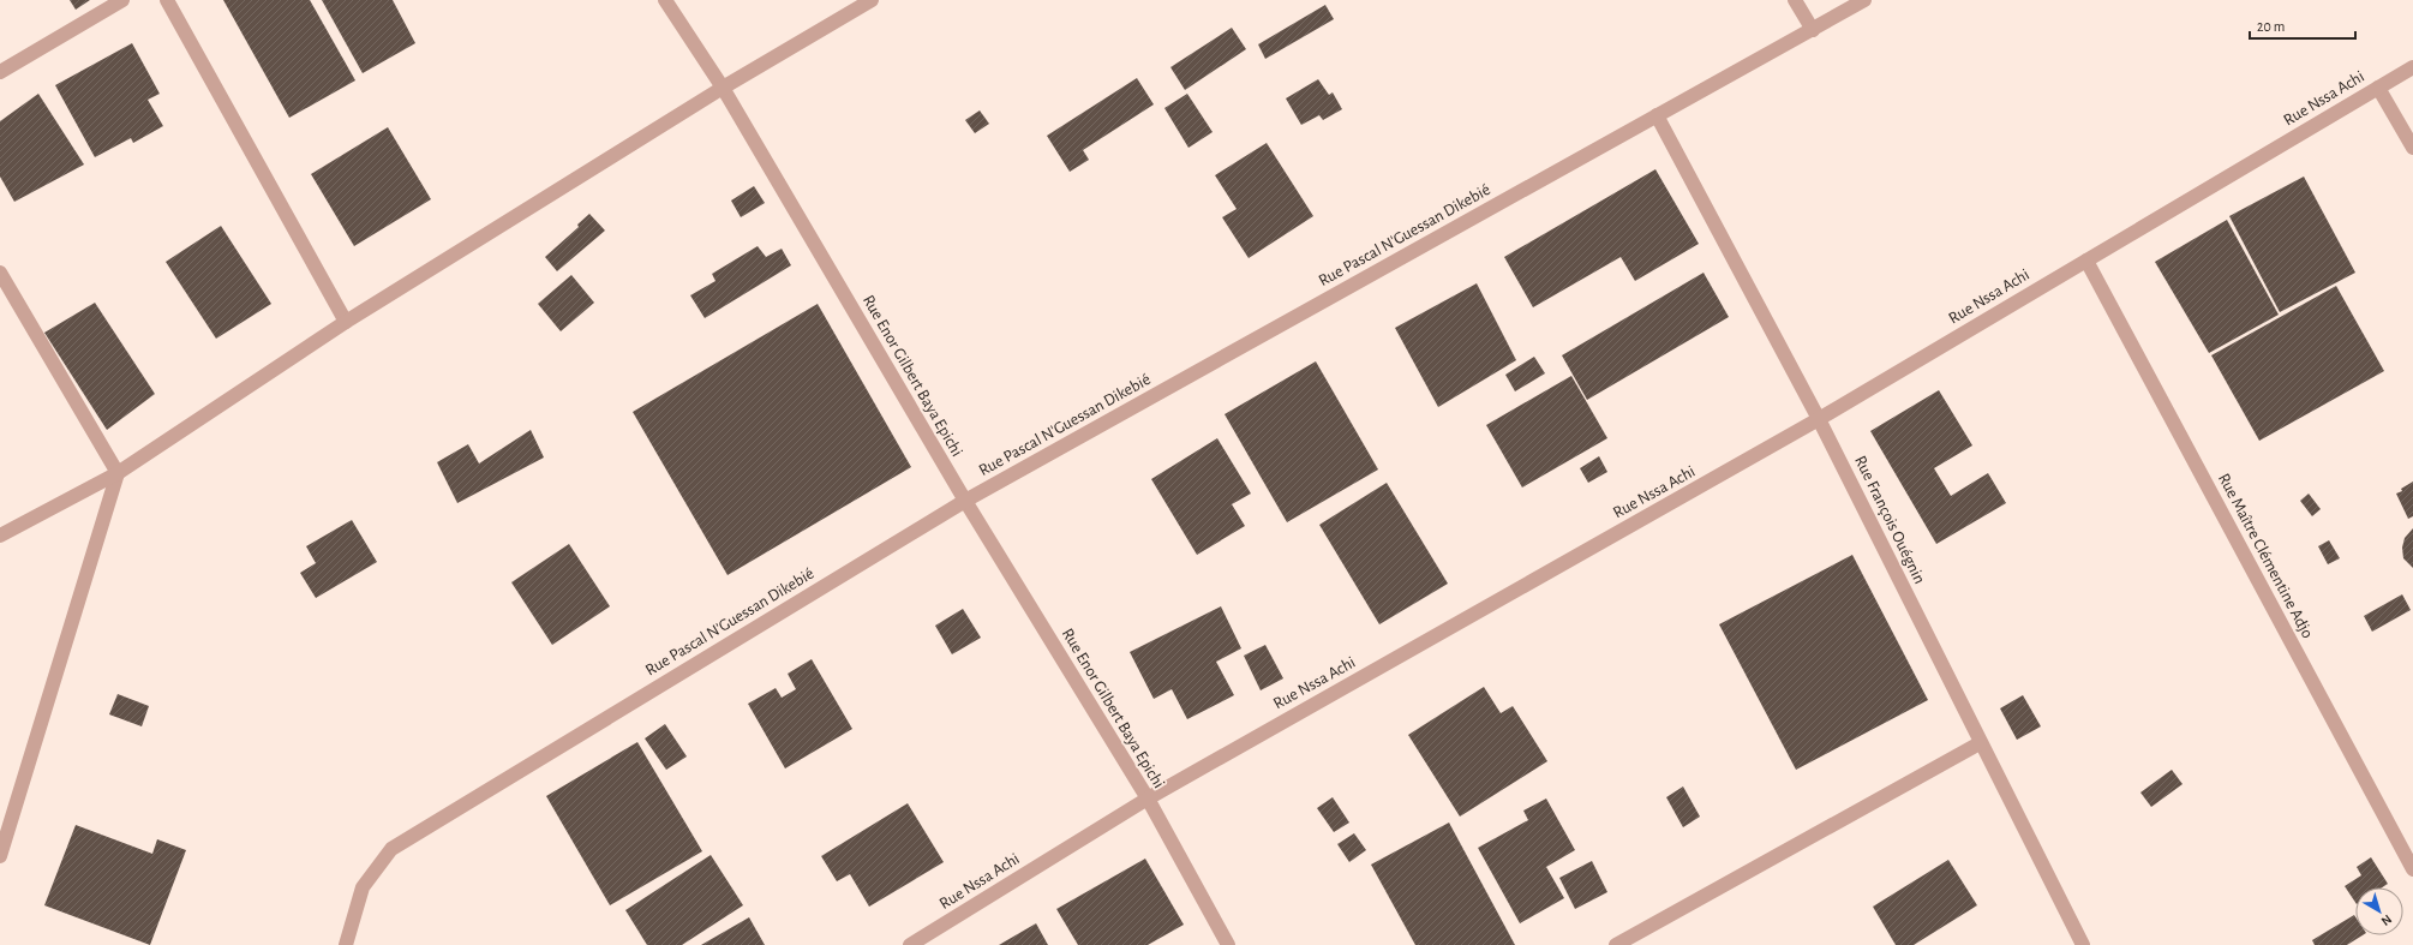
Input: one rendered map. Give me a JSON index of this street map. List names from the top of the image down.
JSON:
{
  "streets": {
    "street": [
      "Rue Nssa Achi",
      "Rue Pascal N'Guessan Dikebié",
      "Rue Enor Gilbert Baya Epichi",
      "Rue François Ouégnin",
      "Rue Maître Clémentine Adjo"
    ]
  },
  "crossings": [
    ["Rue Nssa Achi", "Rue Enor Gilbert Baya Epichi"],
    ["Rue Nssa Achi", "Rue François Ouégnin"],
    ["Rue Nssa Achi", "Rue Maître Clémentine Adjo"],
    ["Rue Pascal N'Guessan Dikebié", "Rue Enor Gilbert Baya Epichi"],
    ["Rue Pascal N'Guessan Dikebié", "Rue François Ouégnin"]
  ],
  "scale_bar": "20 m",
  "north": "bottom right"
}
